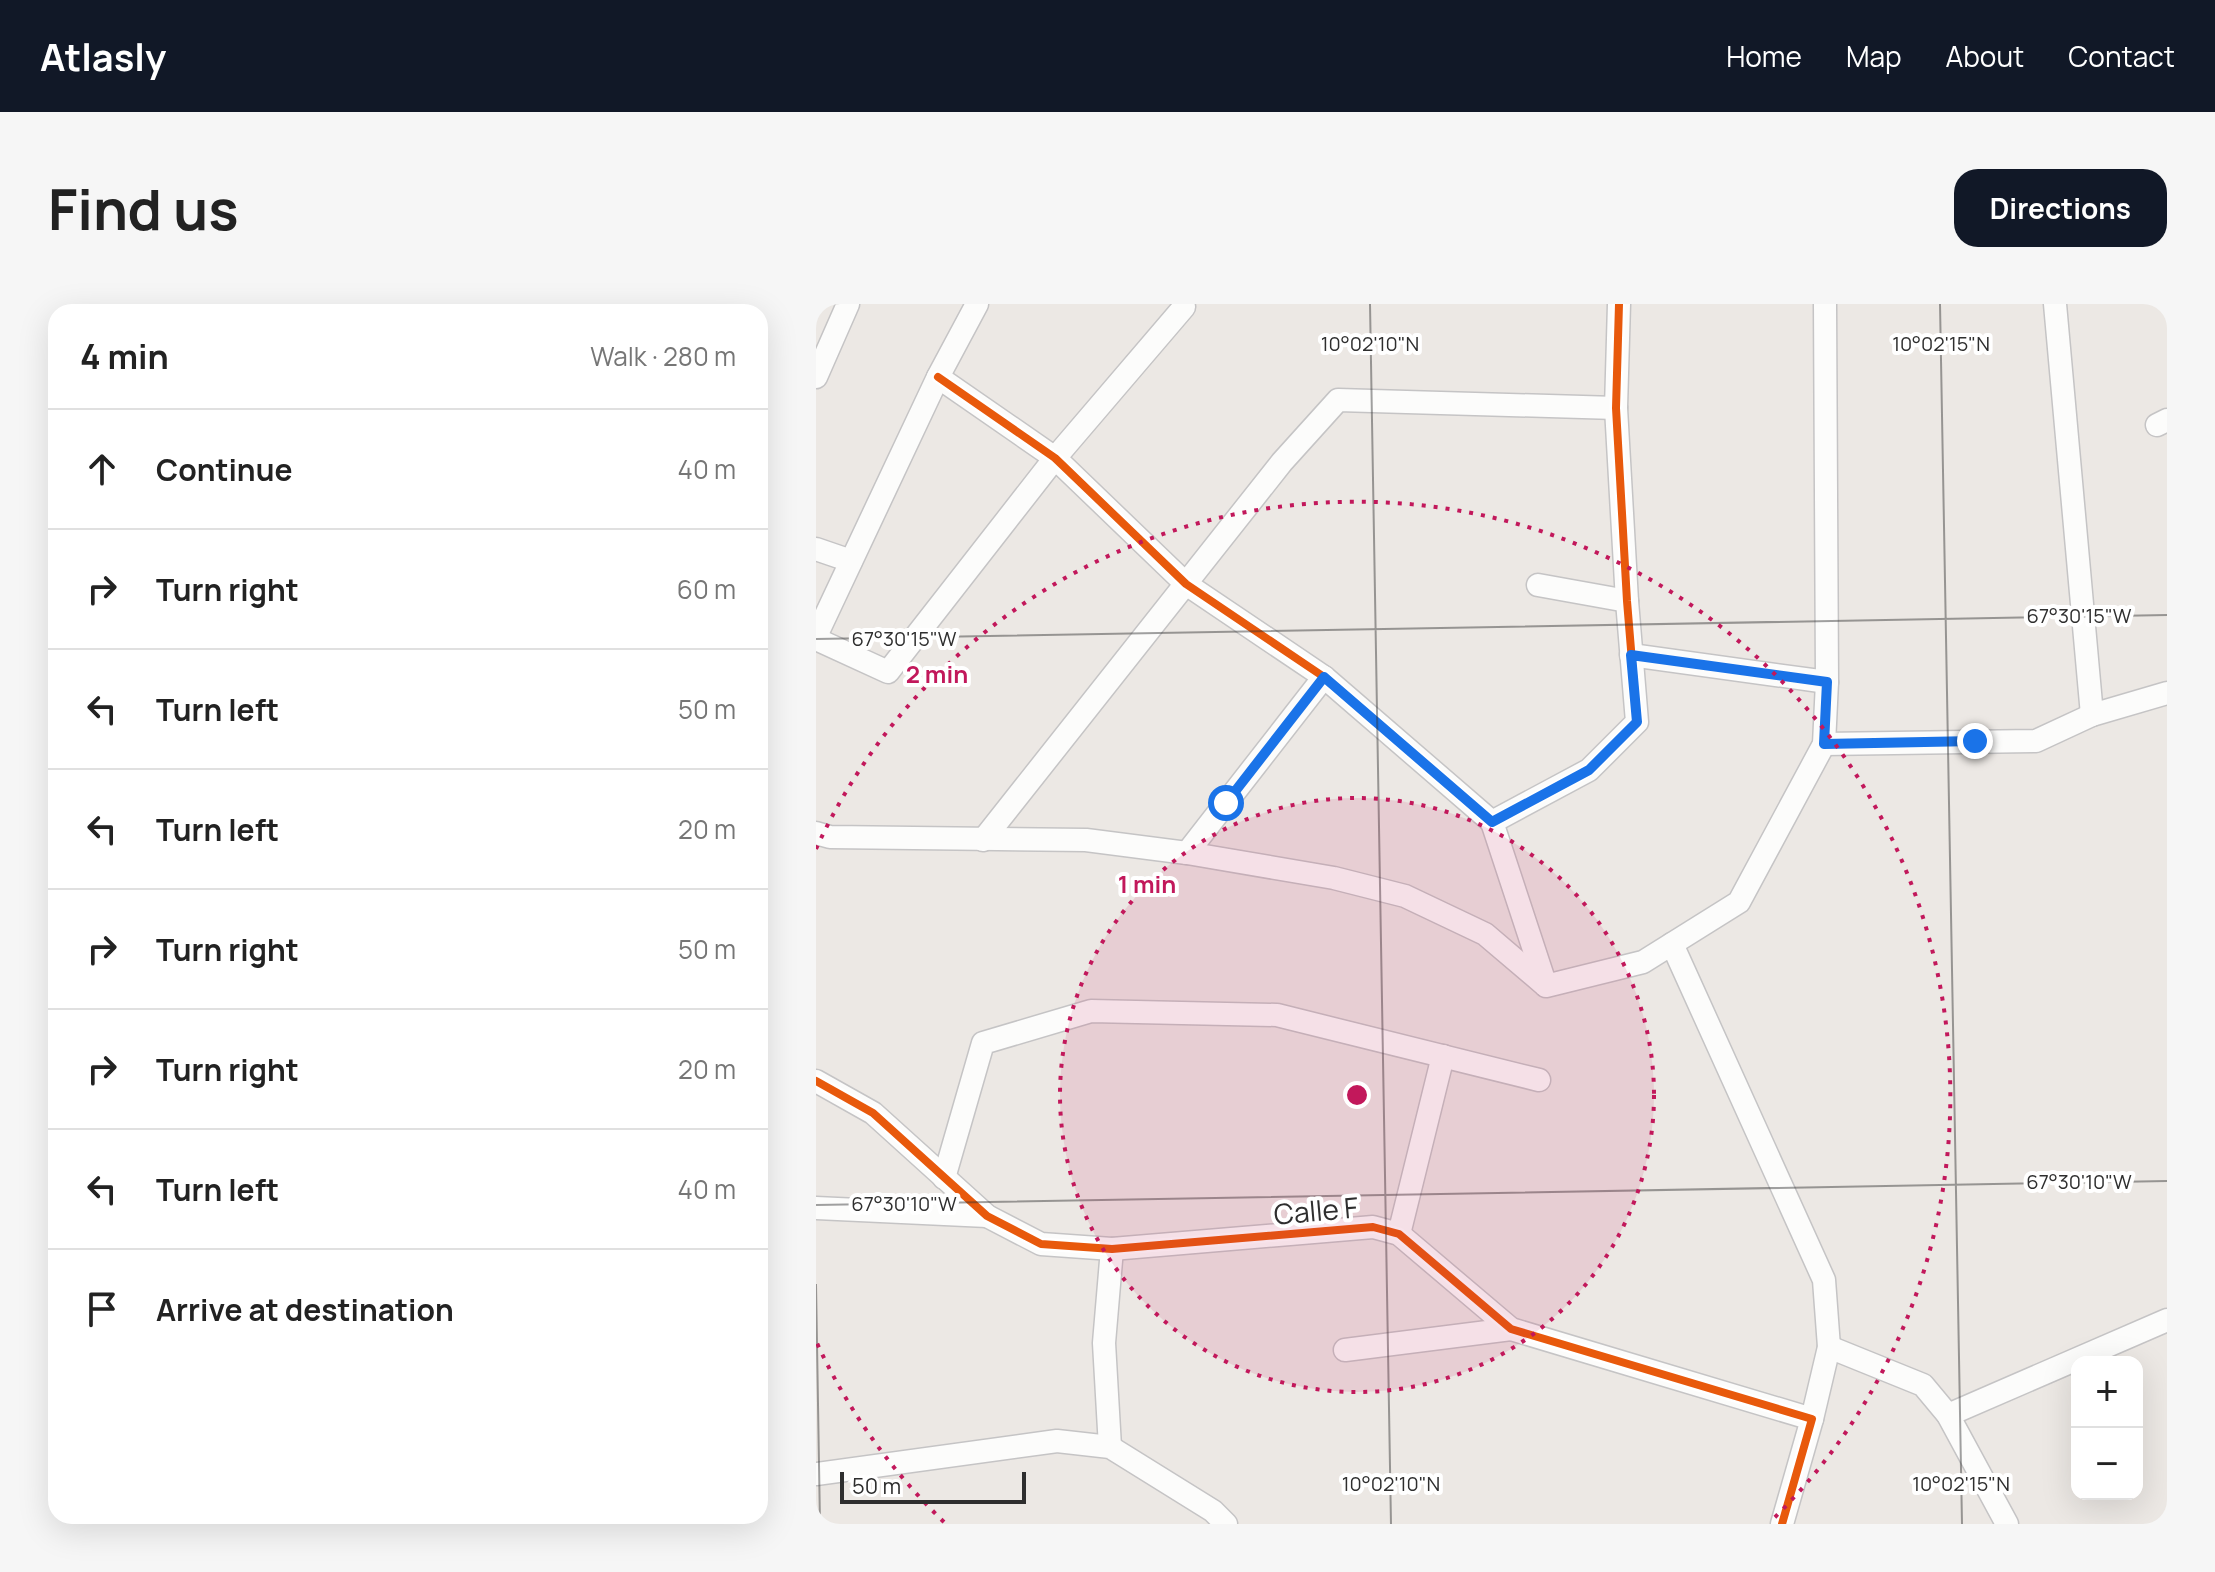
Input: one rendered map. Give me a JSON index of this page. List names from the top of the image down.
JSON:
{
  "streets": {
    "street": ["Calle F"]
  },
  "scale_bar": "50 m",
  "page": {
    "header": "Atlasly",
    "nav": [
      "Home",
      "Map",
      "About",
      "Contact"
    ],
    "buttons": "Directions",
    "title": "Find us",
    "heading": ["4 min", "Walk · 280 m"],
    "list": [
      ["Continue", "40 m"],
      ["Turn right", "60 m"],
      ["Turn left", "50 m"],
      ["Turn left", "20 m"],
      ["Turn right", "50 m"],
      ["Turn right", "20 m"],
      ["Turn left", "40 m"],
      "Arrive at destination"
    ],
    "map_buttons": ["+", "−"],
    "scale": "50 m"
  },
  "coordinates": [
    "10°02'10\"N",
    "10°02'15\"N",
    "67°30'15\"W",
    "67°30'10\"W"
  ],
  "rings": ["2 min", "1 min"]
}
